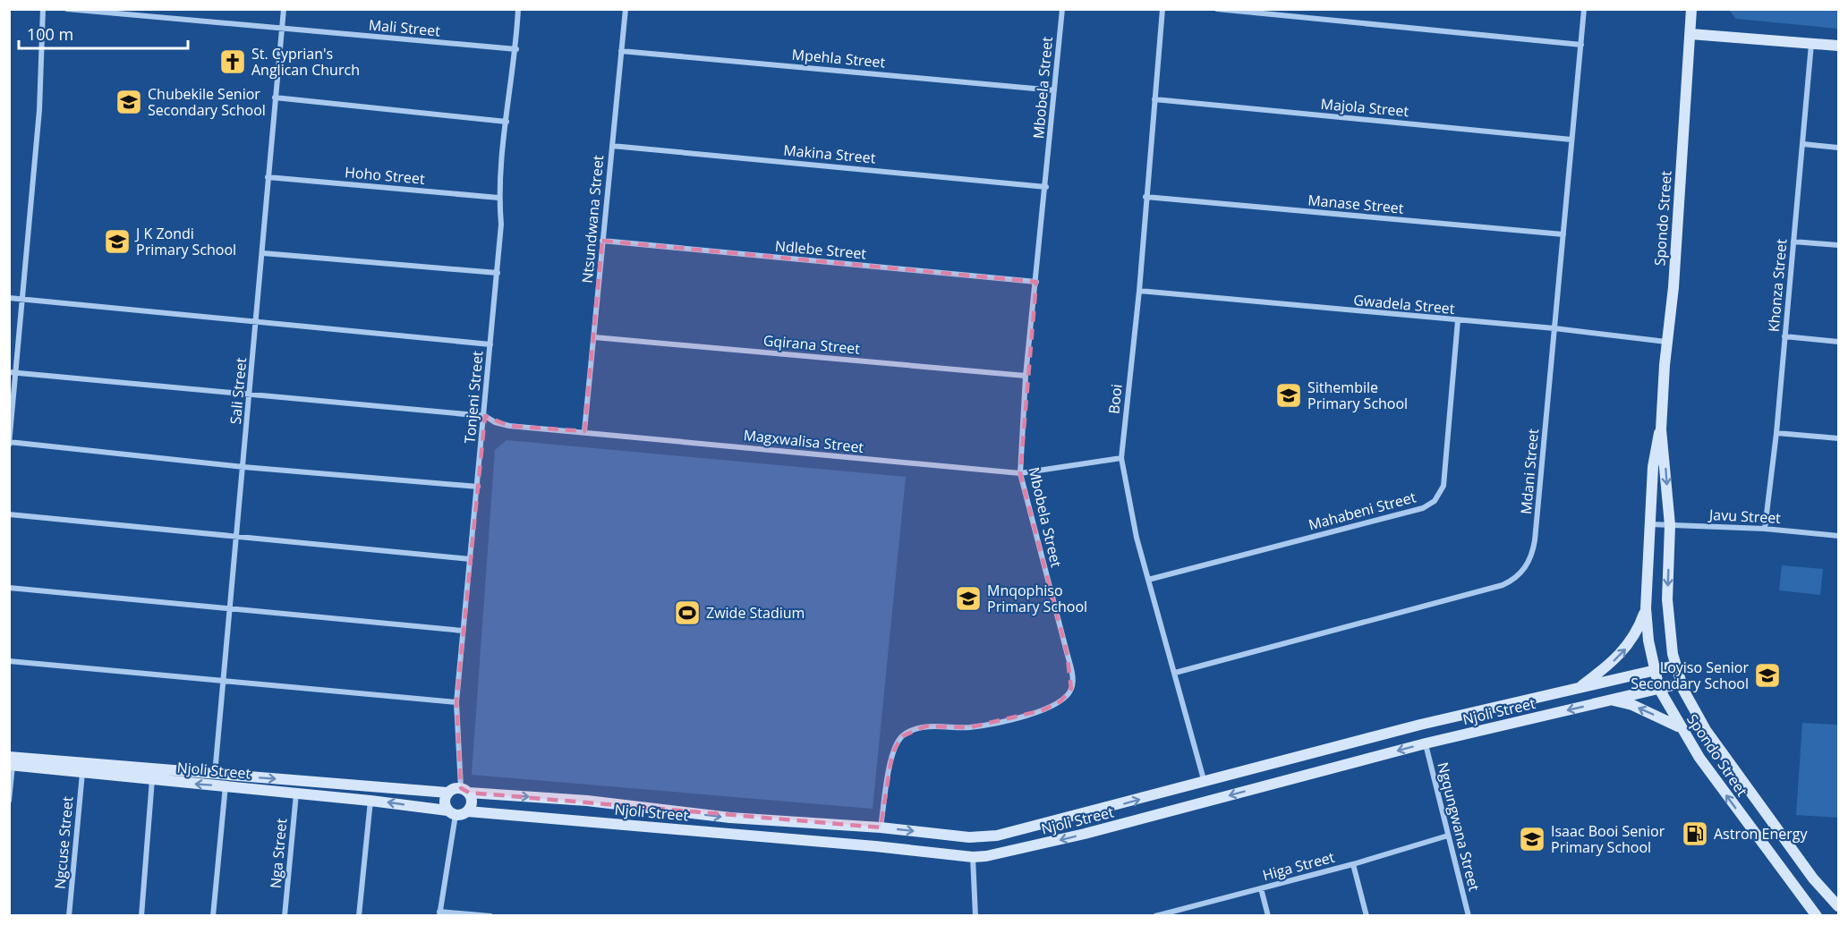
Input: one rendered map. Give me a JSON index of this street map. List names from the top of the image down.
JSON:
{
  "streets": {
    "main road": ["Spondo Street", "Njoli Street"],
    "street": [
      "Mali Street",
      "Mpehla Street",
      "Mbobela Street",
      "Majola Street",
      "Makina Street",
      "Hoho Street",
      "Manase Street",
      "Ntsundwana Street",
      "Ndlebe Street",
      "Khonza Street",
      "Gwadela Street",
      "Gqirana Street",
      "Sali Street",
      "Tonjeni Street",
      "Booi",
      "Magxwalisa Street",
      "Mdani Street",
      "Mahabeni Street",
      "Javu Street",
      "Ngqungwana Street",
      "Ngcuse Street",
      "Nga Street",
      "Higa Street"
    ]
  },
  "crossings": [
    ["Mali Street", "Sali Street"],
    ["Mali Street", "Tonjeni Street"],
    ["Mpehla Street", "Mbobela Street"],
    ["Mpehla Street", "Ntsundwana Street"],
    ["Mbobela Street", "Makina Street"],
    ["Mbobela Street", "Ndlebe Street"],
    ["Mbobela Street", "Gqirana Street"],
    ["Mbobela Street", "Magxwalisa Street"],
    ["Mbobela Street", "Njoli Street"],
    ["Majola Street", "Booi"],
    ["Majola Street", "Mdani Street"],
    ["Makina Street", "Ntsundwana Street"],
    ["Hoho Street", "Sali Street"],
    ["Hoho Street", "Tonjeni Street"],
    ["Manase Street", "Booi"],
    ["Manase Street", "Mdani Street"],
    ["Spondo Street", "Gwadela Street"],
    ["Spondo Street", "Javu Street"],
    ["Spondo Street", "Njoli Street"],
    ["Ntsundwana Street", "Ndlebe Street"],
    ["Ntsundwana Street", "Gqirana Street"],
    ["Ntsundwana Street", "Magxwalisa Street"],
    ["Khonza Street", "Javu Street"],
    ["Gwadela Street", "Booi"],
    ["Gwadela Street", "Mdani Street"],
    ["Gwadela Street", "Mahabeni Street"],
    ["Sali Street", "Magxwalisa Street"],
    ["Sali Street", "Njoli Street"],
    ["Tonjeni Street", "Magxwalisa Street"],
    ["Tonjeni Street", "Njoli Street"],
    ["Booi", "Magxwalisa Street"],
    ["Booi", "Mdani Street"],
    ["Booi", "Mahabeni Street"],
    ["Booi", "Njoli Street"],
    ["Njoli Street", "Ngqungwana Street"],
    ["Njoli Street", "Ngcuse Street"],
    ["Njoli Street", "Nga Street"],
    ["Ngqungwana Street", "Higa Street"]
  ],
  "places": {
    "church": ["St. Cyprian's Anglican Church"],
    "school or university": [
      "Chubekile Senior Secondary School",
      "J K Zondi Primary School",
      "Sithembile Primary School",
      "Mnqophiso Primary School",
      "Loyiso Senior Secondary School",
      "Isaac Booi Senior Primary School"
    ],
    "sports": ["Zwide Stadium"],
    "fuel station": ["Astron Energy"]
  },
  "scale_bar": "100 m"
}
